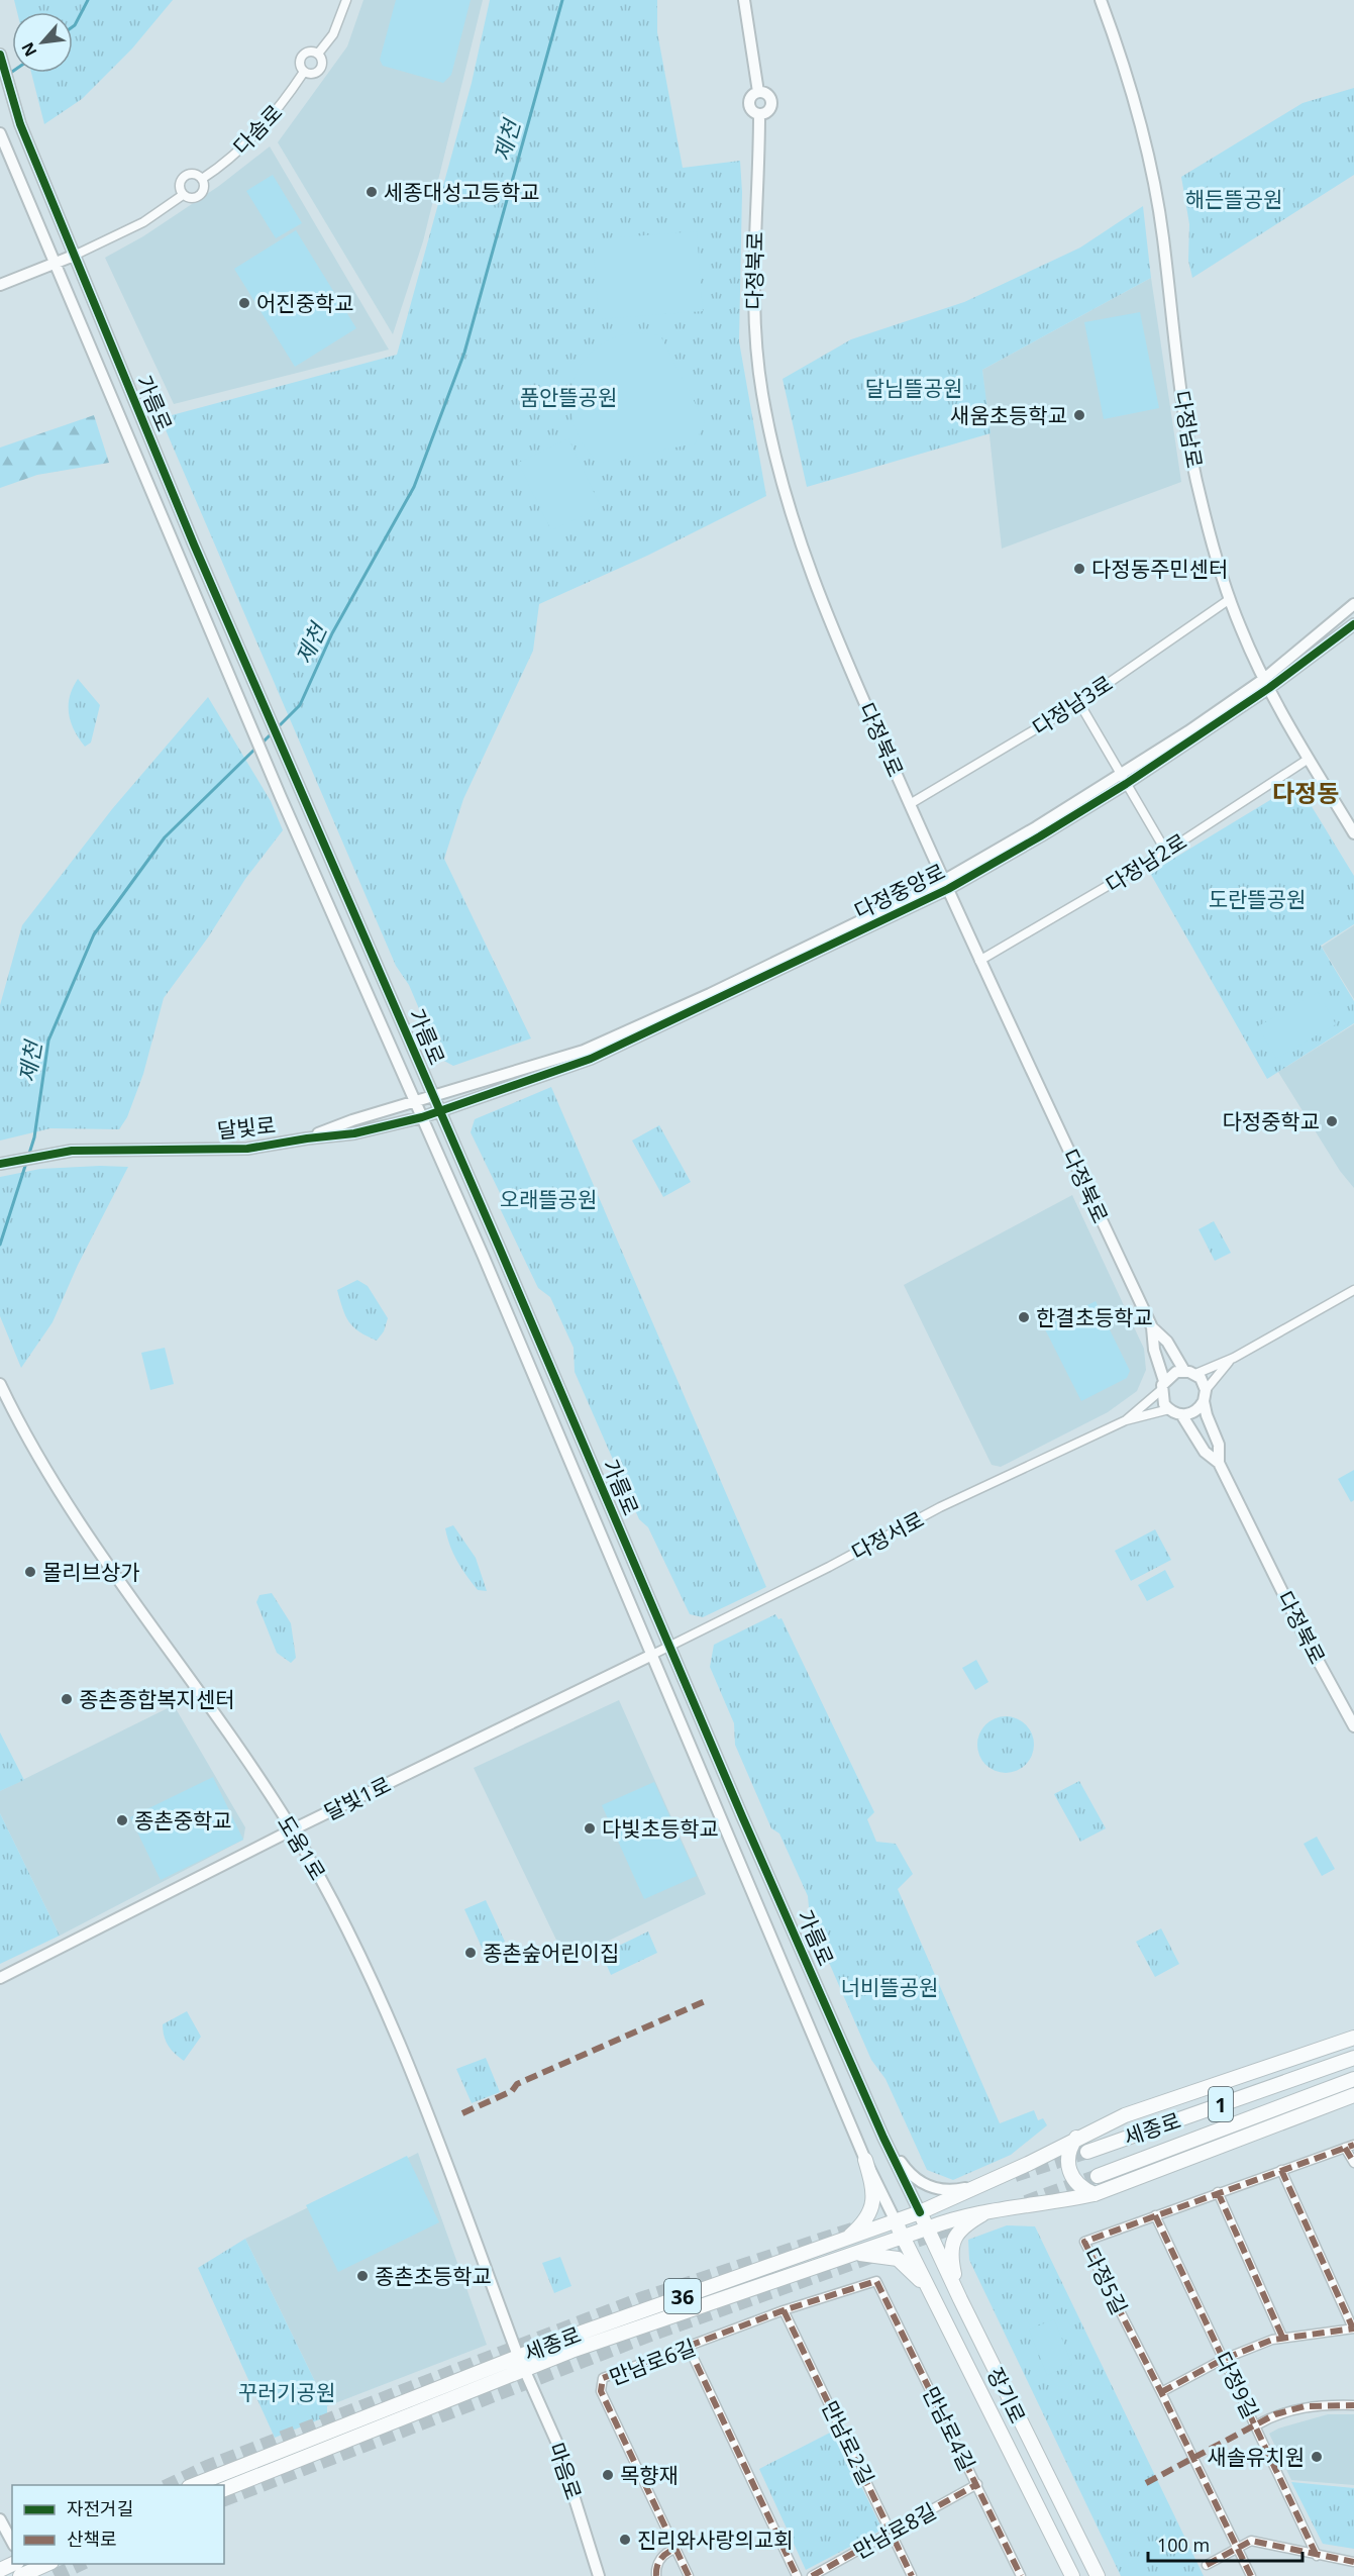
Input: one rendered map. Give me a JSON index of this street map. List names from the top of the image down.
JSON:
{
  "streets": {
    "main road": [
      "1",
      "세종로",
      "36",
      "장기로"
    ],
    "street": [
      "다솜로",
      "다정북로",
      "가름로",
      "다정남로",
      "다정남3로",
      "다정남2로",
      "다정중앙로",
      "달빛로",
      "다정서로",
      "달빛1로",
      "도움1로",
      "다정5길",
      "만남로6길",
      "다정9길",
      "만남로4길",
      "만남로2길",
      "마음로",
      "만남로8길"
    ]
  },
  "crossings": [
    ["다솜로", "가름로"],
    ["다정북로", "다정남3로"],
    ["다정북로", "다정남2로"],
    ["다정북로", "다정중앙로"],
    ["가름로", "다정중앙로"],
    ["가름로", "달빛로"],
    ["가름로", "다정서로"],
    ["가름로", "달빛1로"],
    ["가름로", "세종로"],
    ["가름로", "장기로"],
    ["다정남로", "다정남3로"],
    ["다정남로", "다정남2로"],
    ["다정남로", "다정중앙로"],
    ["다정중앙로", "달빛로"],
    ["다정서로", "달빛1로"],
    ["달빛1로", "도움1로"],
    ["도움1로", "세종로"],
    ["도움1로", "마음로"],
    ["세종로", "36"],
    ["세종로", "장기로"],
    ["세종로", "마음로"],
    ["다정5길", "다정9길"],
    ["36", "장기로"],
    ["만남로6길", "만남로4길"],
    ["만남로6길", "만남로2길"],
    ["만남로4길", "만남로8길"],
    ["만남로2길", "만남로8길"]
  ],
  "districts": ["다정동"],
  "water": ["제천"],
  "parks": [
    "해든뜰공원",
    "달님뜰공원",
    "품안뜰공원",
    "도란뜰공원",
    "오래뜰공원",
    "너비뜰공원",
    "꾸러기공원"
  ],
  "places": [
    "세종대성고등학교",
    "어진중학교",
    "새움초등학교",
    "다정동주민센터",
    "다정중학교",
    "한결초등학교",
    "몰리브상가",
    "종촌종합복지센터",
    "종촌중학교",
    "다빛초등학교",
    "종촌숲어린이집",
    "종촌초등학교",
    "새솔유치원",
    "목향재",
    "진리와사랑의교회"
  ],
  "legend": ["자전거길", "산책로"],
  "scale_bar": "100 m",
  "north": "bottom left"
}
